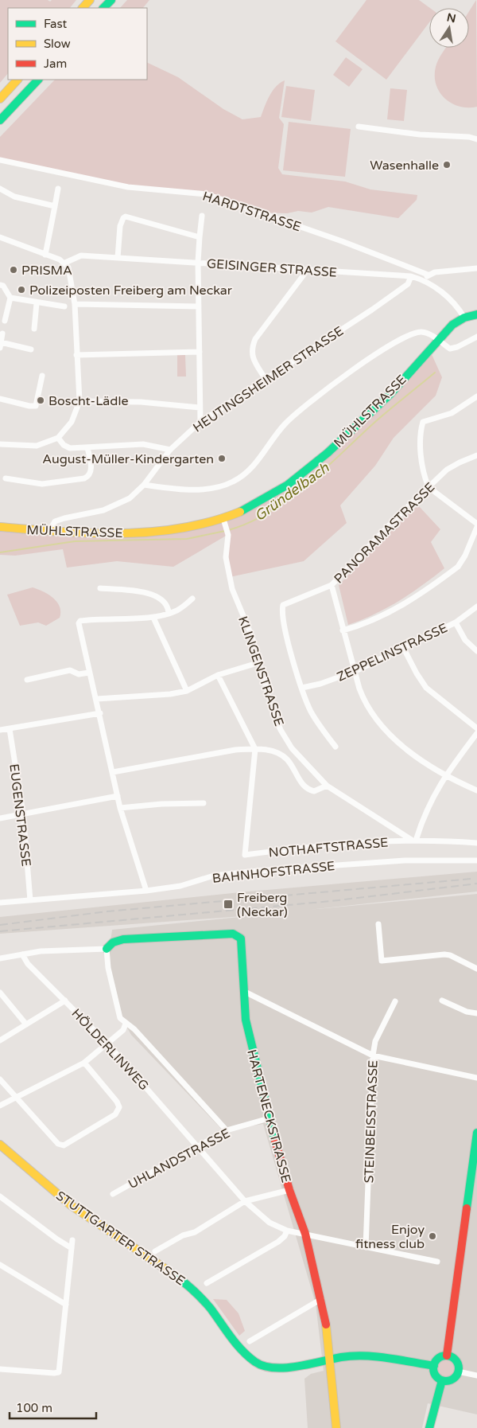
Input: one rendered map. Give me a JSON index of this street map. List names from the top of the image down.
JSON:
{
  "streets": {
    "main road": ["MÜHLSTRASSE", "HARTENECKSTRASSE", "STUTTGARTER STRASSE"],
    "street": [
      "HARDTSTRASSE",
      "GEISINGER STRASSE",
      "HEUTINGSHEIMER STRASSE",
      "PANORAMASTRASSE",
      "ZEPPELINSTRASSE",
      "KLINGENSTRASSE",
      "EUGENSTRASSE",
      "NOTHAFTSTRASSE",
      "BAHNHOFSTRASSE",
      "HÖLDERLINWEG",
      "STEINBEISSTRASSE",
      "UHLANDSTRASSE"
    ]
  },
  "crossings": [
    ["HARDTSTRASSE", "GEISINGER STRASSE"],
    ["GEISINGER STRASSE", "HEUTINGSHEIMER STRASSE"],
    ["GEISINGER STRASSE", "MÜHLSTRASSE"],
    ["HEUTINGSHEIMER STRASSE", "MÜHLSTRASSE"],
    ["MÜHLSTRASSE", "KLINGENSTRASSE"],
    ["PANORAMASTRASSE", "ZEPPELINSTRASSE"],
    ["KLINGENSTRASSE", "NOTHAFTSTRASSE"],
    ["EUGENSTRASSE", "BAHNHOFSTRASSE"],
    ["HÖLDERLINWEG", "HARTENECKSTRASSE"],
    ["HÖLDERLINWEG", "UHLANDSTRASSE"],
    ["HARTENECKSTRASSE", "UHLANDSTRASSE"],
    ["HARTENECKSTRASSE", "STUTTGARTER STRASSE"]
  ],
  "water": ["Gründelbach"],
  "places": {
    "other": [
      "Wasenhalle",
      "PRISMA",
      "Polizeiposten Freiberg am Neckar",
      "Boscht-Lädle",
      "August-Müller-Kindergarten",
      "Enjoy fitness club"
    ],
    "transit": ["Freiberg (Neckar)"]
  },
  "legend": ["Fast", "Slow", "Jam"],
  "scale_bar": "100 m",
  "north": "top"
}
